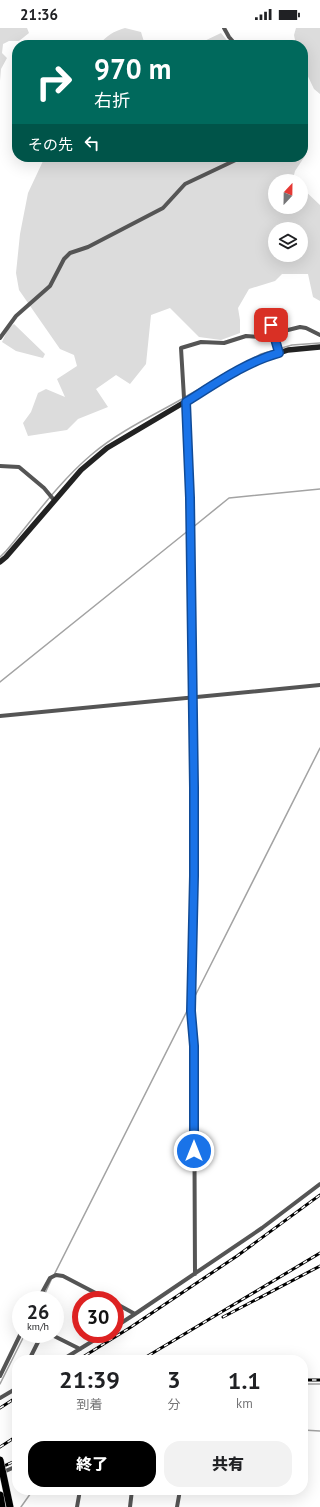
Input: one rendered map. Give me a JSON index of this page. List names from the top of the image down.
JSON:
{
  "north": "top",
  "page": {
    "status": "21:36",
    "turn": ["970 m", "右折"],
    "then": "その先",
    "speed": "26 km/h",
    "limit": "30",
    "eta": [
      "21:39",
      "到着",
      "3",
      "分",
      "1.1",
      "km"
    ],
    "buttons": ["終了", "共有"]
  }
}
